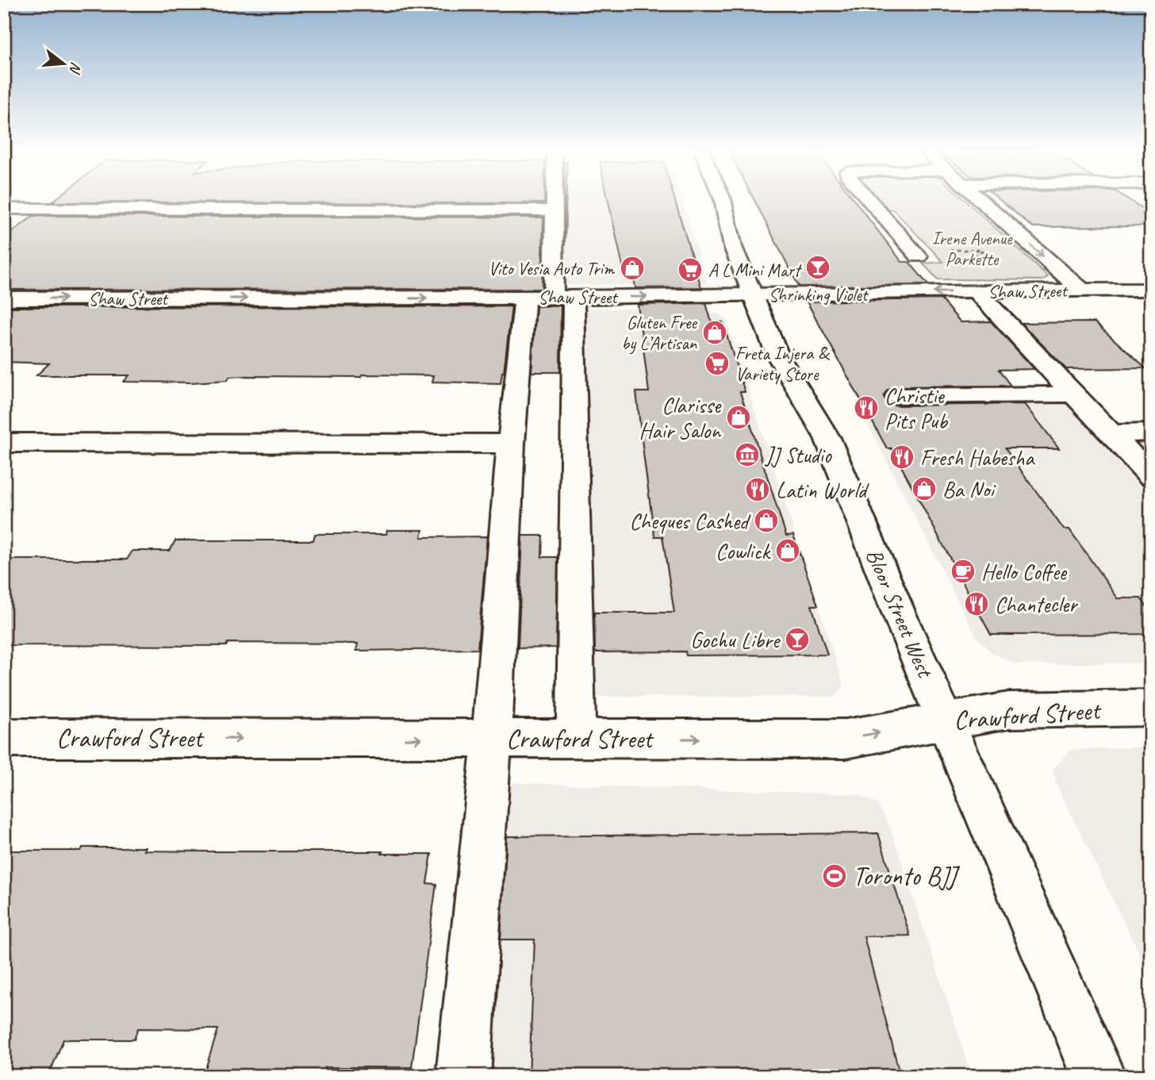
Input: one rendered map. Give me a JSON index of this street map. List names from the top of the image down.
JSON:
{
  "streets": {
    "street": ["Shaw Street", "Bloor Street West", "Crawford Street"]
  },
  "crossings": [
    ["Shaw Street", "Bloor Street West"],
    ["Bloor Street West", "Crawford Street"]
  ],
  "one_way": ["Crawford Street"],
  "parks": ["Irene Avenue Parkette"],
  "places": {
    "bar": ["Shrinking Violet", "Gochu Libre"],
    "shop": [
      "Vito Vesia Auto Trim",
      "Gluten Free by L’Artisan",
      "Clarisse Hair Salon",
      "Ba Noi",
      "Cheques Cashed",
      "Cowlick"
    ],
    "supermarket": ["A L Mini Mart", "Freta Injera & Variety Store"],
    "restaurant": [
      "Christie Pits Pub",
      "Fresh Habesha",
      "Latin World",
      "Chantecler"
    ],
    "museum": ["JJ Studio"],
    "cafe": ["Hello Coffee"],
    "sports": ["Toronto BJJ"]
  },
  "north": "right"
}
